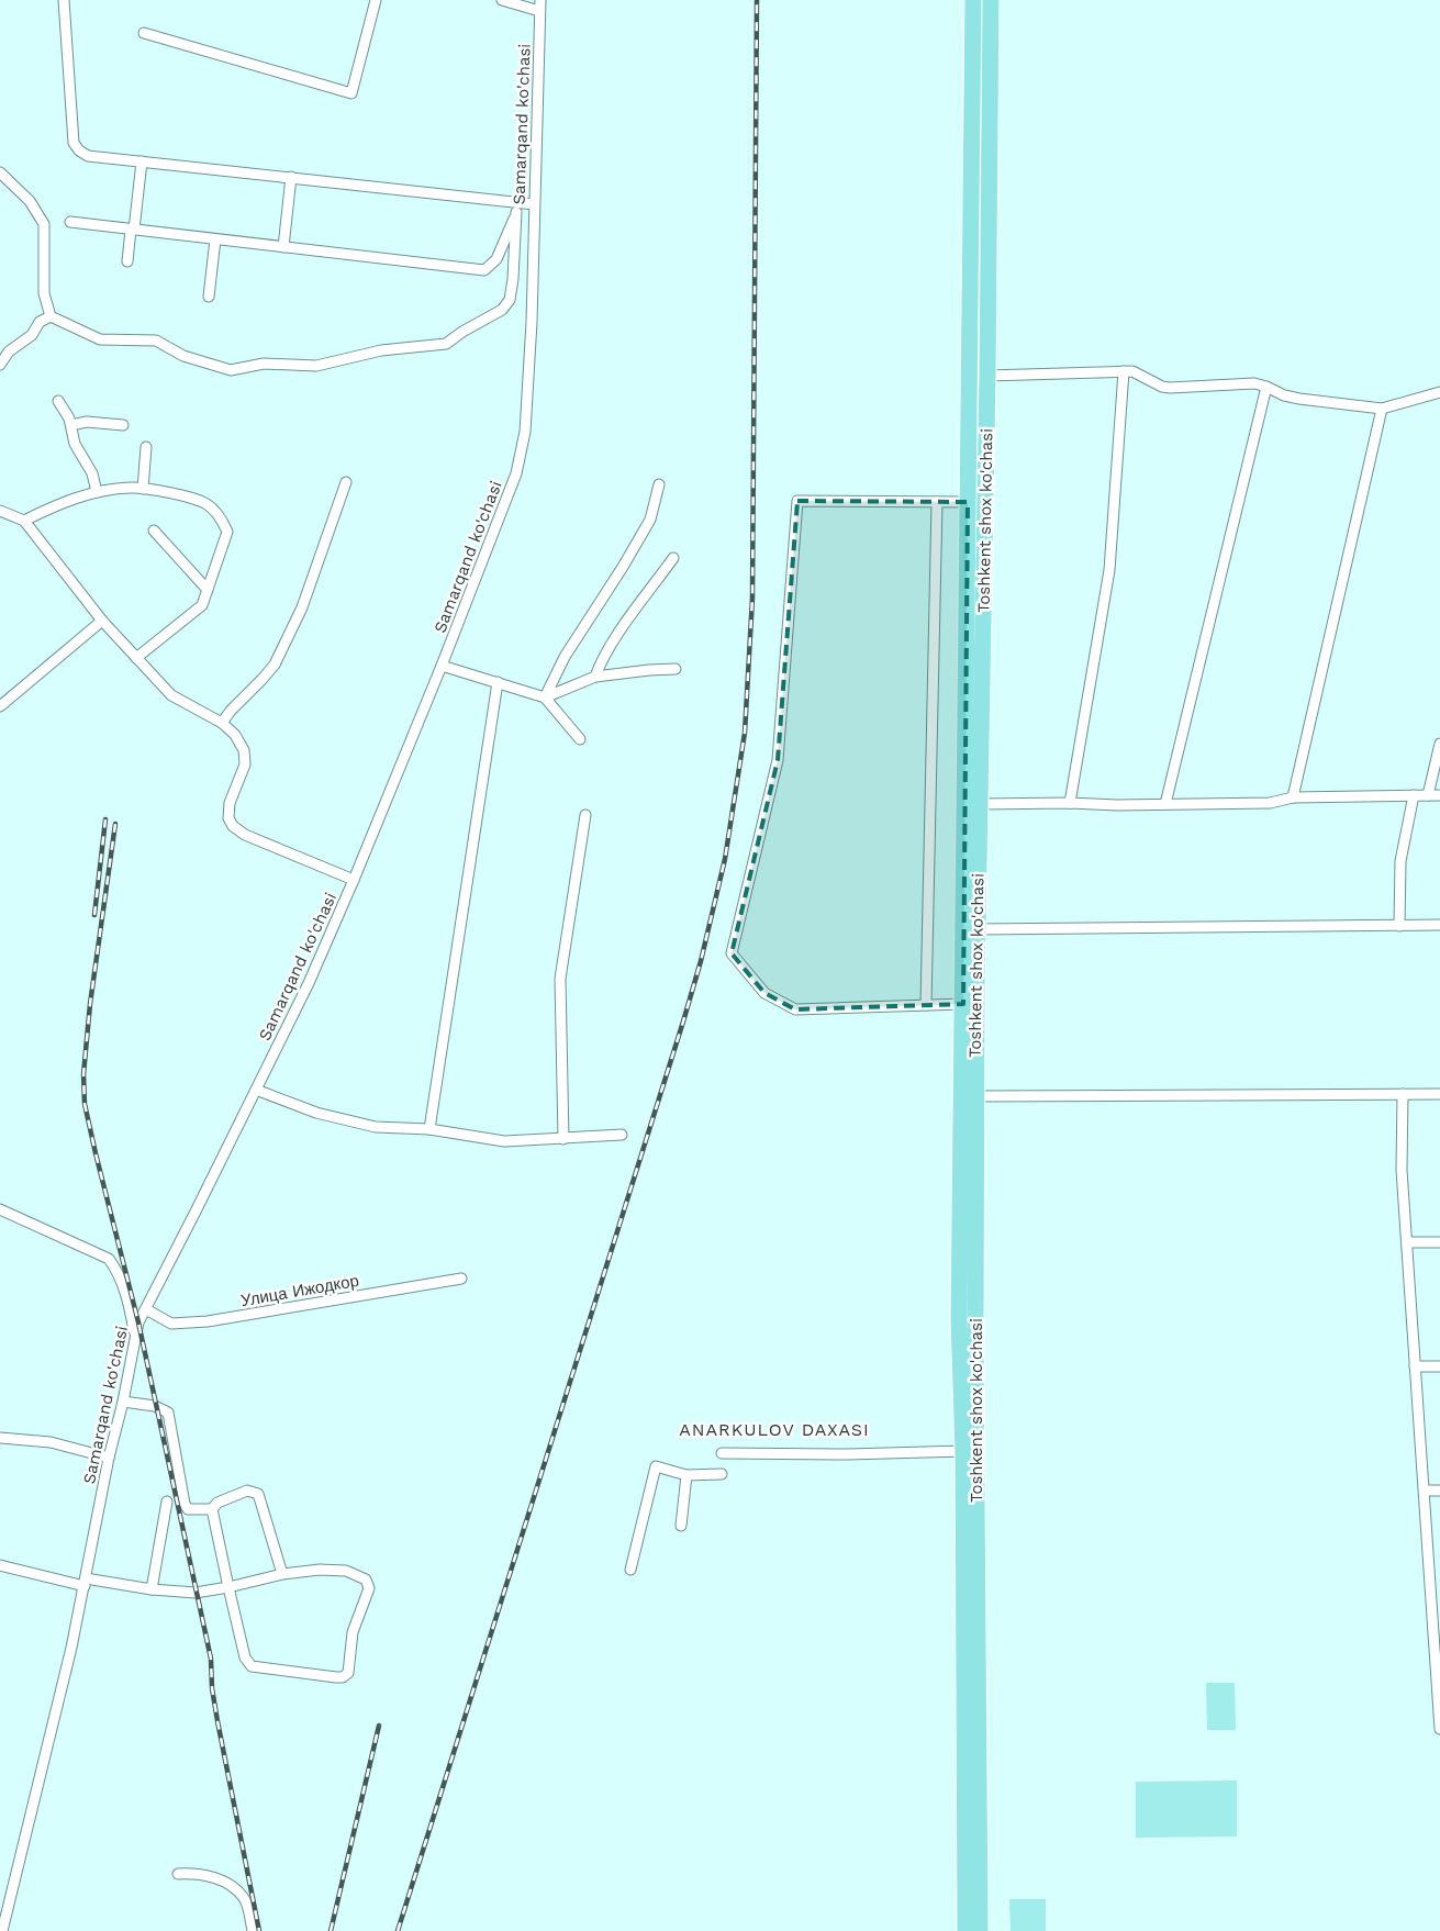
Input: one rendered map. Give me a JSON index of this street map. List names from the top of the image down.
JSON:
{
  "streets": {
    "main road": ["Toshkent shox ko'chasi"],
    "street": ["Samarqand ko'chasi", "Улица Ижодкор"]
  },
  "crossings": [
    ["Samarqand ko'chasi", "Улица Ижодкор"]
  ],
  "districts": ["ANARKULOV DAXASI"]
}
